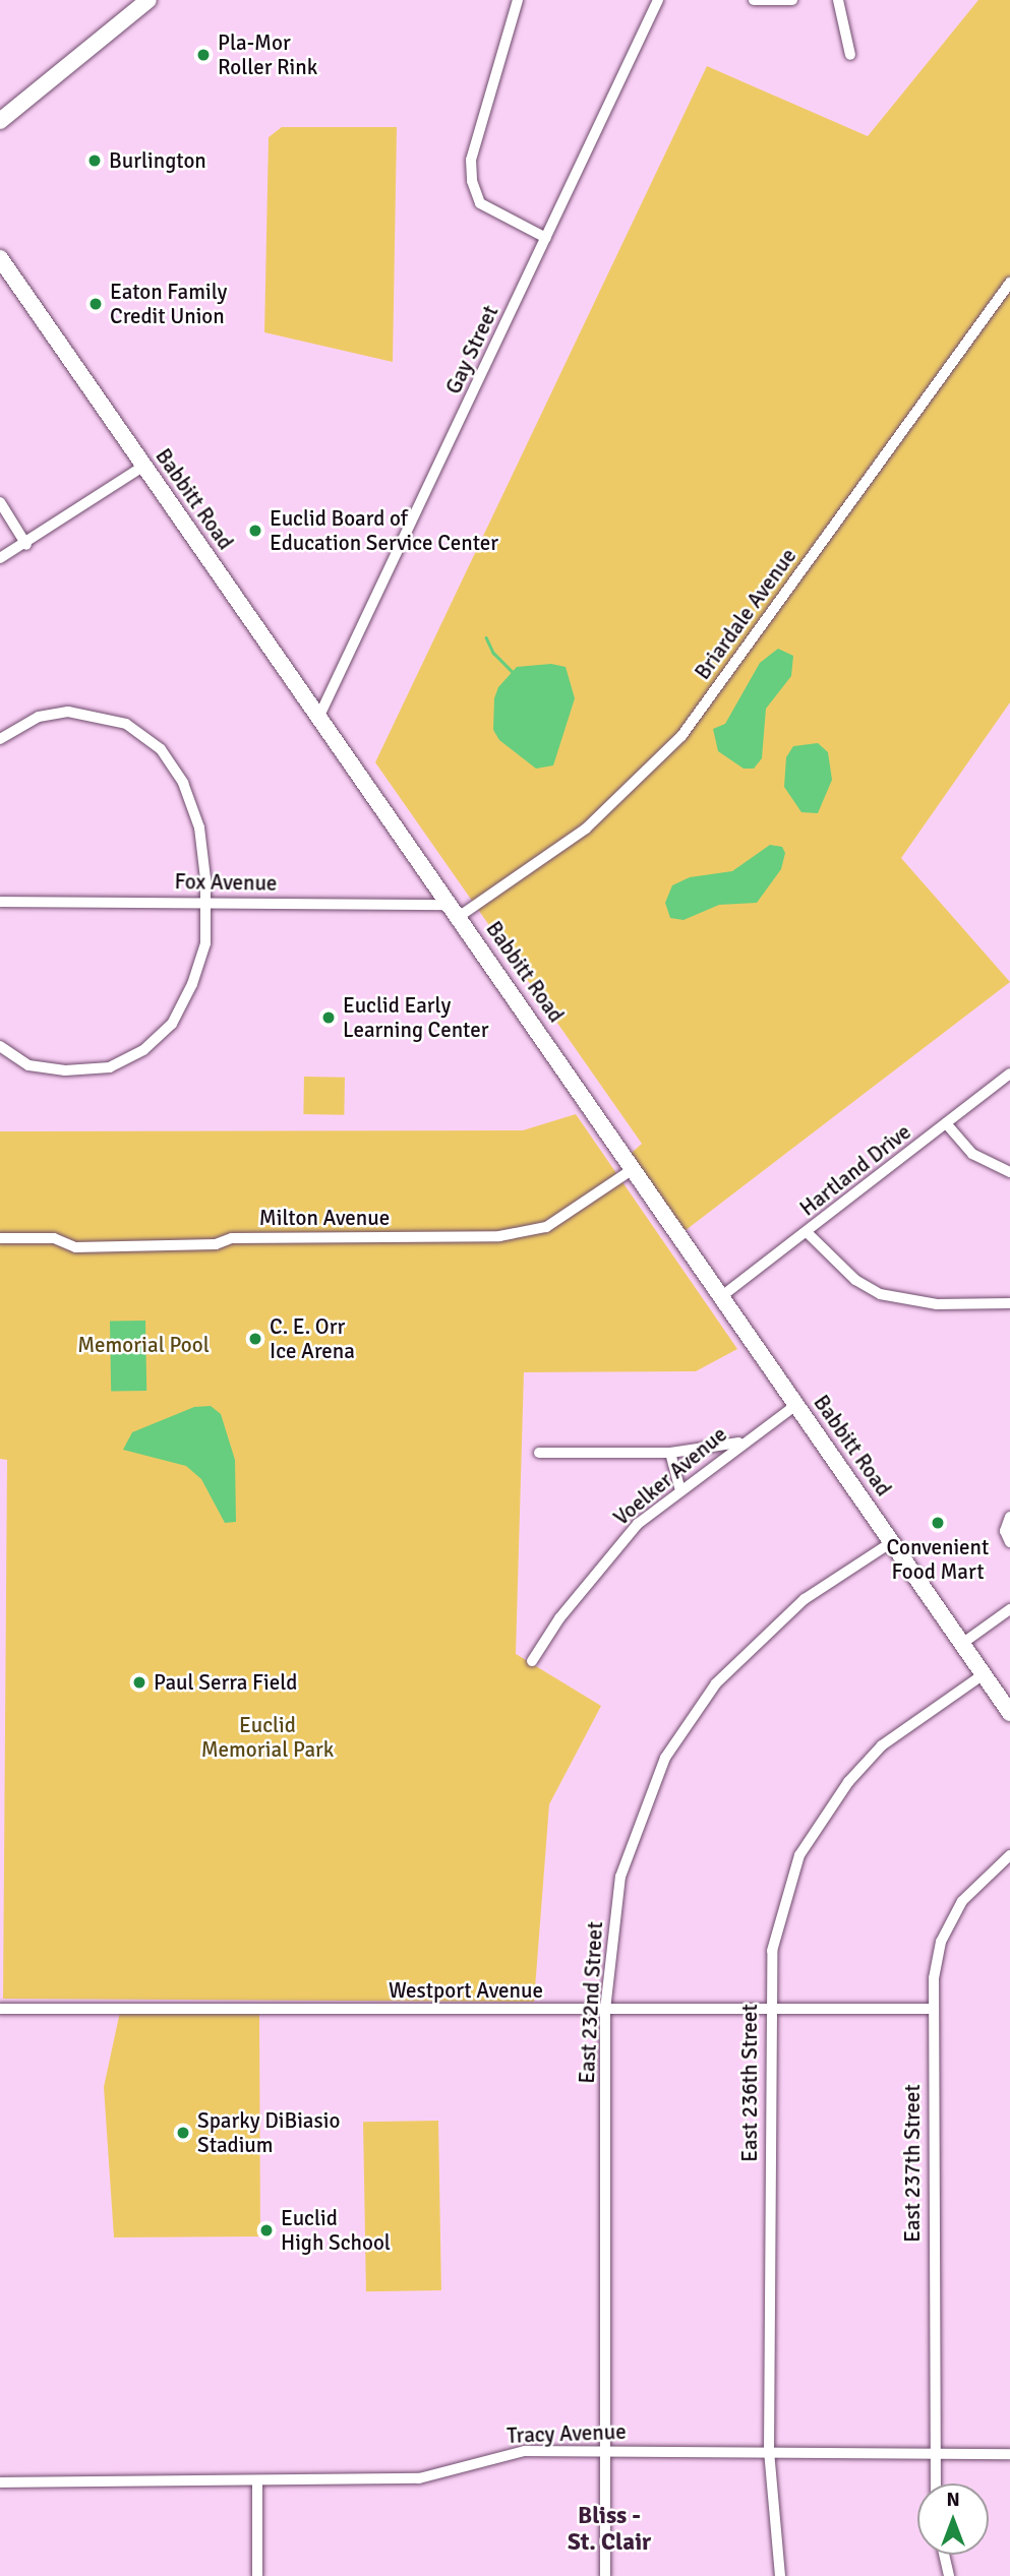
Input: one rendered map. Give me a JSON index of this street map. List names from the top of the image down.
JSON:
{
  "streets": {
    "main road": ["Babbitt Road"],
    "street": [
      "Gay Street",
      "Briardale Avenue",
      "Fox Avenue",
      "Hartland Drive",
      "Milton Avenue",
      "Voelker Avenue",
      "Westport Avenue",
      "East 232nd Street",
      "East 236th Street",
      "East 237th Street",
      "Tracy Avenue"
    ]
  },
  "crossings": [
    ["Gay Street", "Babbitt Road"],
    ["Babbitt Road", "Briardale Avenue"],
    ["Babbitt Road", "Fox Avenue"],
    ["Babbitt Road", "Hartland Drive"],
    ["Babbitt Road", "Milton Avenue"],
    ["Babbitt Road", "Voelker Avenue"],
    ["Babbitt Road", "East 232nd Street"],
    ["Babbitt Road", "East 236th Street"],
    ["Briardale Avenue", "Fox Avenue"],
    ["Westport Avenue", "East 232nd Street"],
    ["Westport Avenue", "East 236th Street"],
    ["Westport Avenue", "East 237th Street"],
    ["East 232nd Street", "Tracy Avenue"],
    ["East 236th Street", "Tracy Avenue"],
    ["East 237th Street", "Tracy Avenue"]
  ],
  "districts": ["Bliss - St. Clair"],
  "parks": ["Memorial Pool", "Euclid Memorial Park"],
  "places": [
    "Pla-Mor Roller Rink",
    "Burlington",
    "Eaton Family Credit Union",
    "Euclid Board of Education Service Center",
    "Euclid Early Learning Center",
    "C. E. Orr Ice Arena",
    "Convenient Food Mart",
    "Paul Serra Field",
    "Sparky DiBiasio Stadium",
    "Euclid High School"
  ],
  "north": "top"
}
